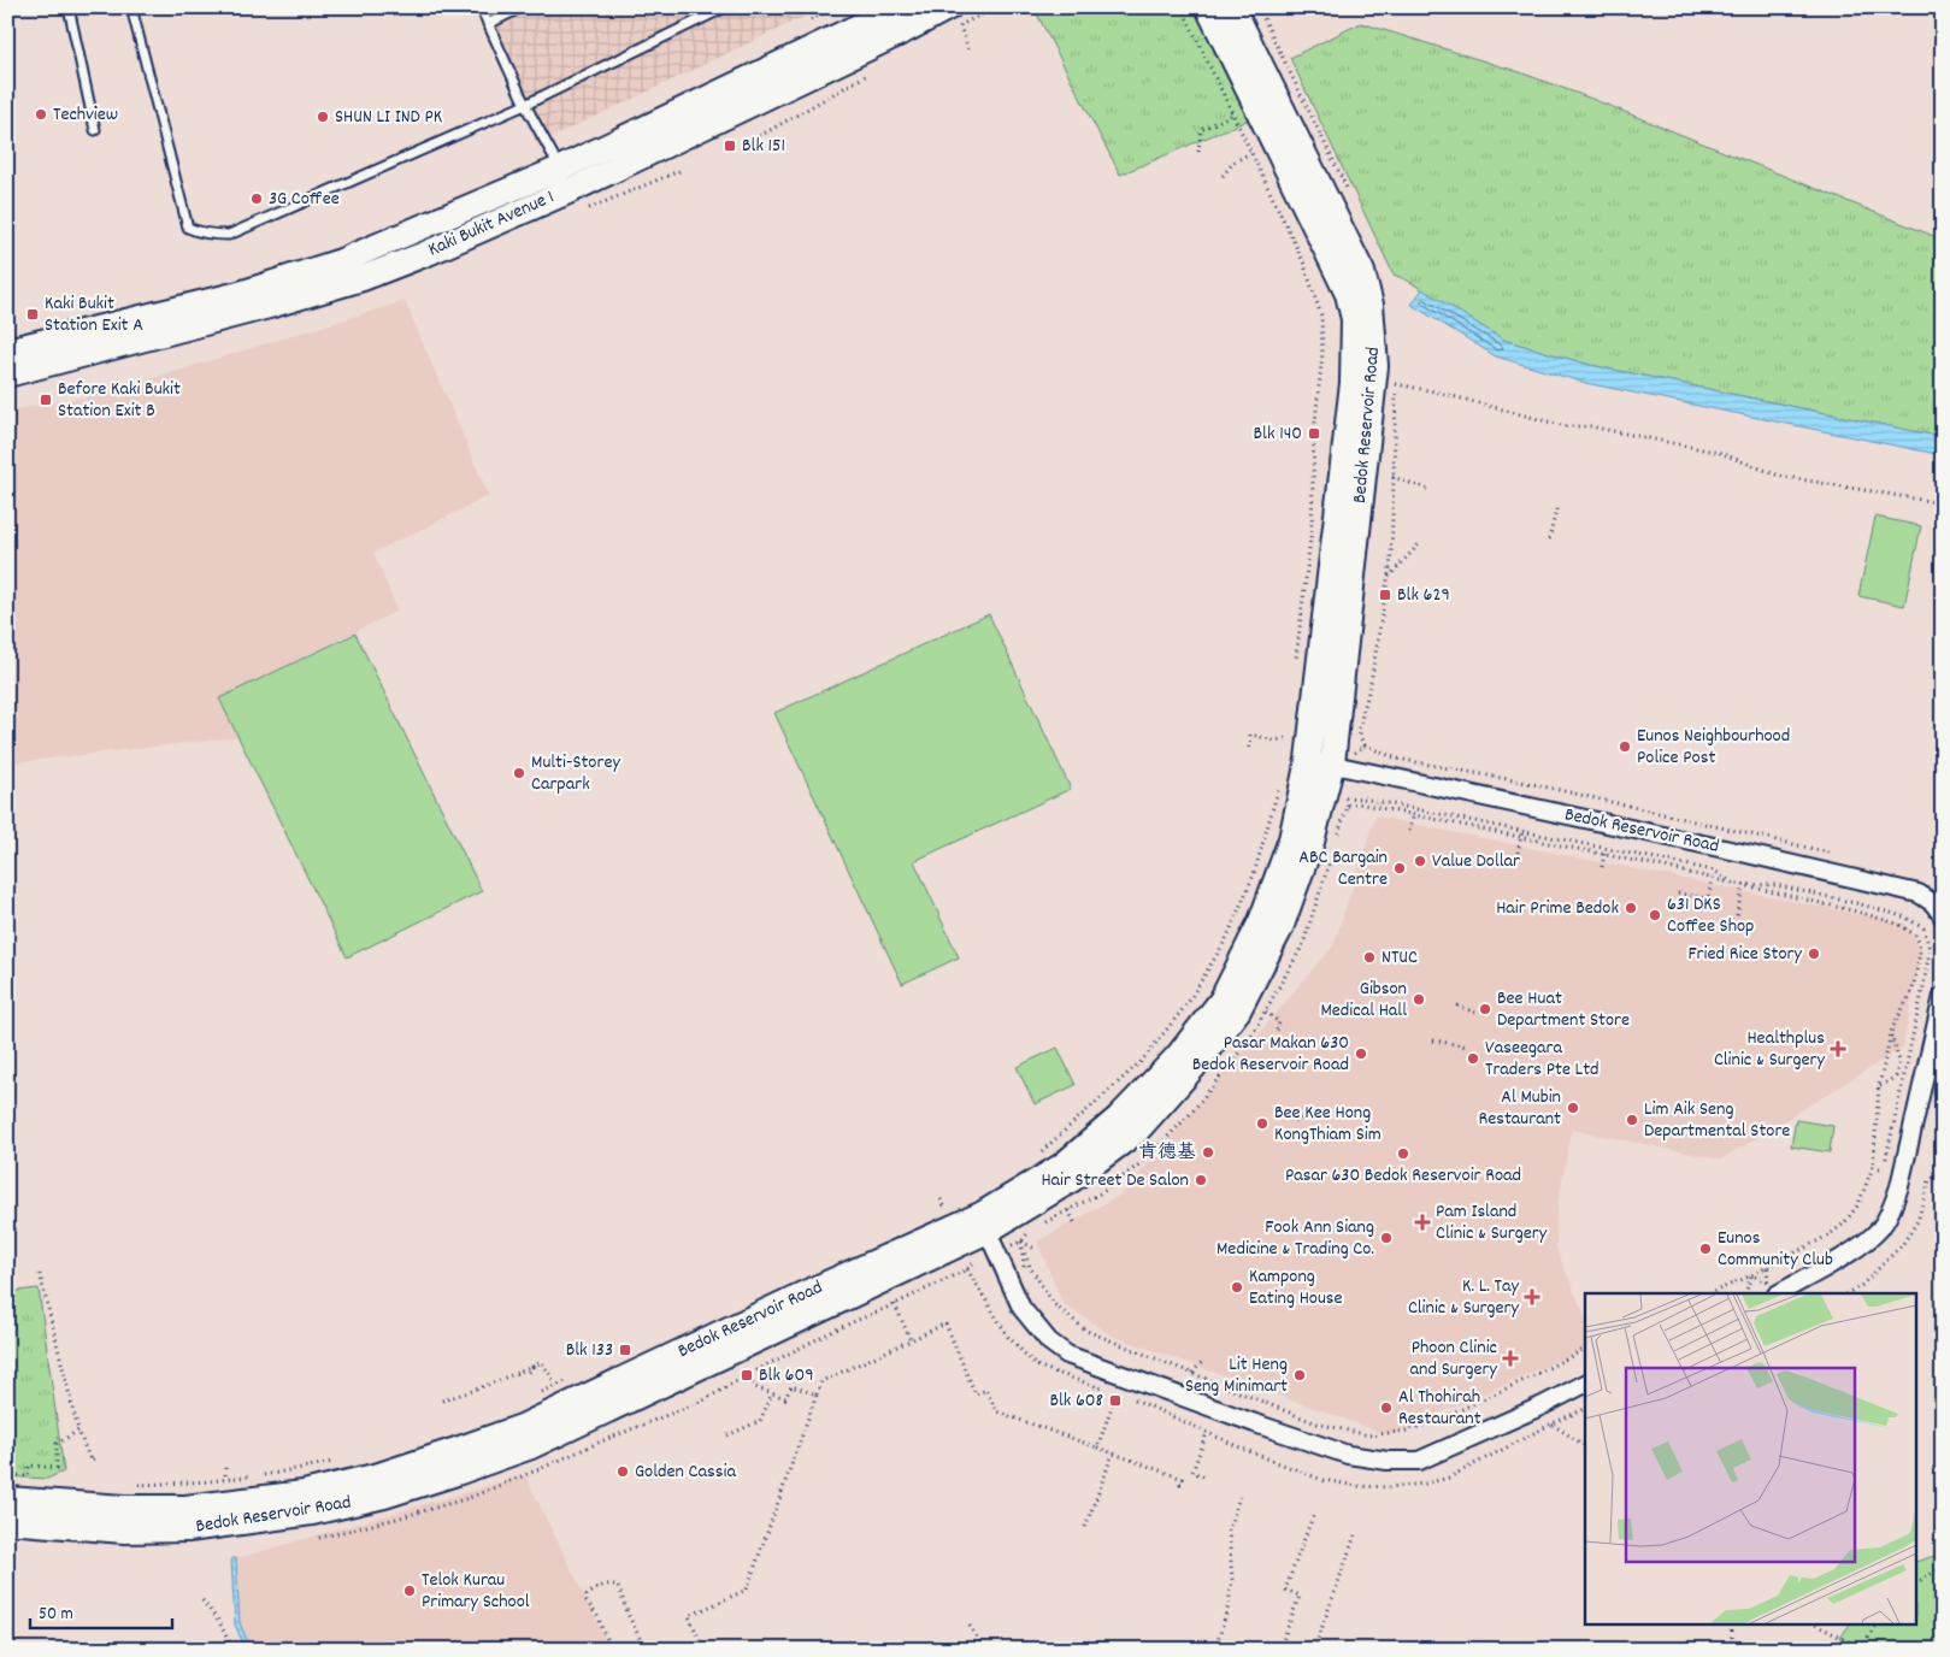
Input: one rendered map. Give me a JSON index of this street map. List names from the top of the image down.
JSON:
{
  "streets": {
    "main road": ["Kaki Bukit Avenue 1", "Bedok Reservoir Road"]
  },
  "places": {
    "other": [
      "Techview",
      "SHUN LI IND PK",
      "3G Coffee",
      "Eunos Neighbourhood Police Post",
      "Multi-Storey Carpark",
      "Value Dollar",
      "ABC Bargain Centre",
      "Hair Prime Bedok",
      "631 DKS Coffee Shop",
      "Fried Rice Story",
      "NTUC",
      "Gibson Medical Hall",
      "Bee Huat Department Store",
      "Pasar Makan 630 Bedok Reservoir Road",
      "Vaseegara Traders Pte Ltd",
      "Al Mubin Restaurant",
      "Lim Aik Seng Departmental Store",
      "Bee Kee Hong KongThiam Sim",
      "肯德基",
      "Pasar 630 Bedok Reservoir Road",
      "Hair Street De Salon",
      "Fook Ann Siang Medicine & Trading Co.",
      "Eunos Community Club",
      "Kampong Eating House",
      "Lit Heng Seng Minimart",
      "Al Thohirah Restaurant",
      "Golden Cassia",
      "Telok Kurau Primary School"
    ],
    "transit": [
      "Blk 151",
      "Kaki Bukit Station Exit A",
      "Before Kaki Bukit Station Exit B",
      "Blk 140",
      "Blk 629",
      "Blk 133",
      "Blk 609",
      "Blk 608"
    ],
    "health": [
      "Healthplus Clinic & Surgery",
      "Pam Island Clinic & Surgery",
      "K. L. Tay Clinic & Surgery",
      "Phoon Clinic and Surgery"
    ]
  },
  "scale_bar": "50 m"
}
